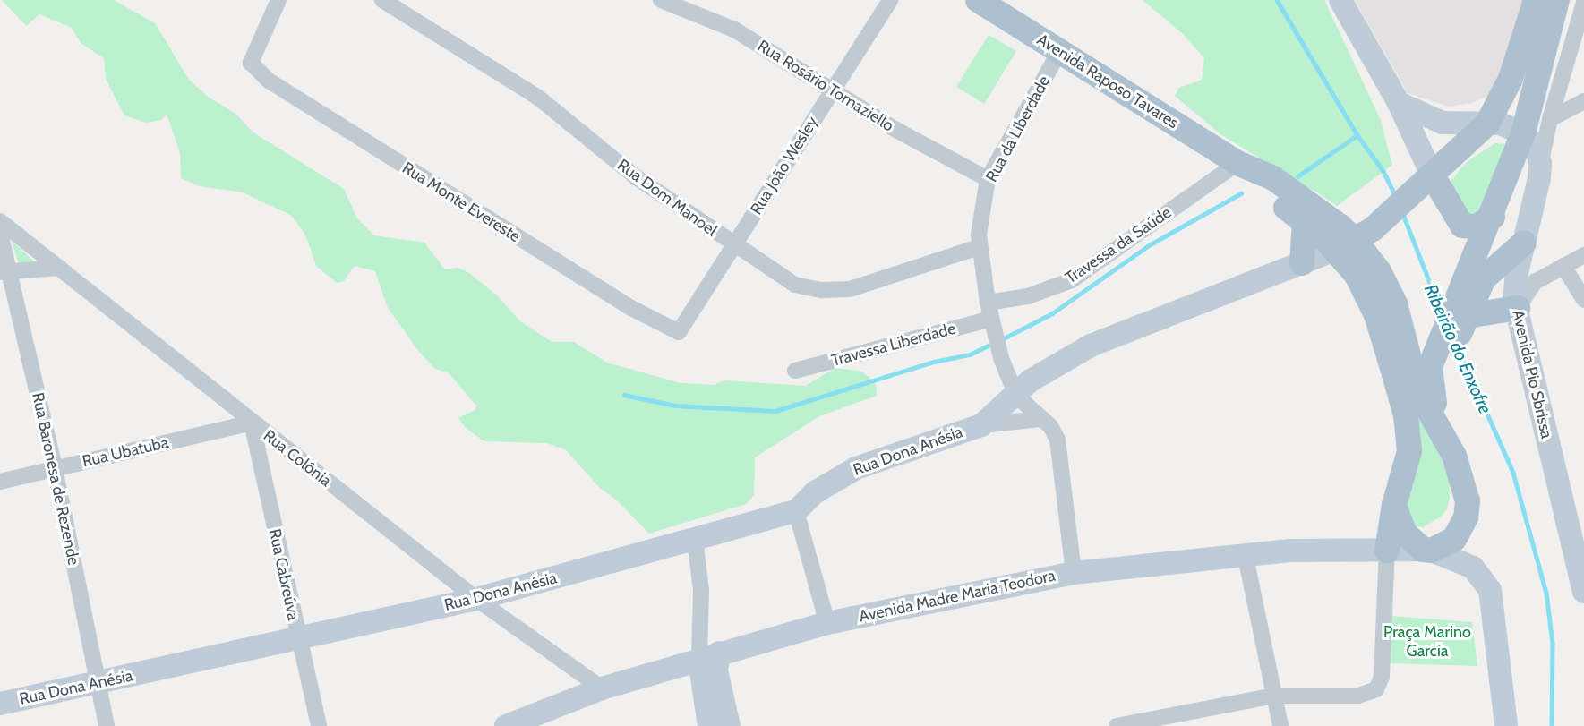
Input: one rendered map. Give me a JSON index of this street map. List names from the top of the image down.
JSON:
{
  "streets": {
    "main road": ["Avenida Raposo Tavares"],
    "street": [
      "Rua Rosário Tomaziello",
      "Rua da Liberdade",
      "Rua João Wesley",
      "Rua Dom Manoel",
      "Rua Monte Evereste",
      "Travessa da Saúde",
      "Travessa Liberdade",
      "Avenida Pio Sbrissa",
      "Rua Dona Anésia",
      "Rua Ubatuba",
      "Rua Colônia",
      "Rua Baronesa de Rezende",
      "Rua Cabreúva",
      "Avenida Madre Maria Teodora"
    ]
  },
  "crossings": [
    ["Avenida Raposo Tavares", "Rua da Liberdade"],
    ["Avenida Raposo Tavares", "Travessa da Saúde"],
    ["Avenida Raposo Tavares", "Rua Dona Anésia"],
    ["Avenida Raposo Tavares", "Avenida Madre Maria Teodora"],
    ["Rua Rosário Tomaziello", "Rua da Liberdade"],
    ["Rua Rosário Tomaziello", "Rua João Wesley"],
    ["Rua da Liberdade", "Rua Dom Manoel"],
    ["Rua da Liberdade", "Travessa da Saúde"],
    ["Rua da Liberdade", "Travessa Liberdade"],
    ["Rua da Liberdade", "Rua Dona Anésia"],
    ["Rua João Wesley", "Rua Dom Manoel"],
    ["Rua João Wesley", "Rua Monte Evereste"],
    ["Travessa da Saúde", "Travessa Liberdade"],
    ["Rua Dona Anésia", "Rua Colônia"],
    ["Rua Dona Anésia", "Rua Baronesa de Rezende"],
    ["Rua Dona Anésia", "Rua Cabreúva"],
    ["Rua Ubatuba", "Rua Colônia"],
    ["Rua Ubatuba", "Rua Baronesa de Rezende"],
    ["Rua Ubatuba", "Rua Cabreúva"],
    ["Rua Colônia", "Rua Cabreúva"],
    ["Rua Colônia", "Avenida Madre Maria Teodora"]
  ],
  "water": ["Ribeirão do Enxofre"],
  "parks": ["Praça Marino Garcia"]
}
